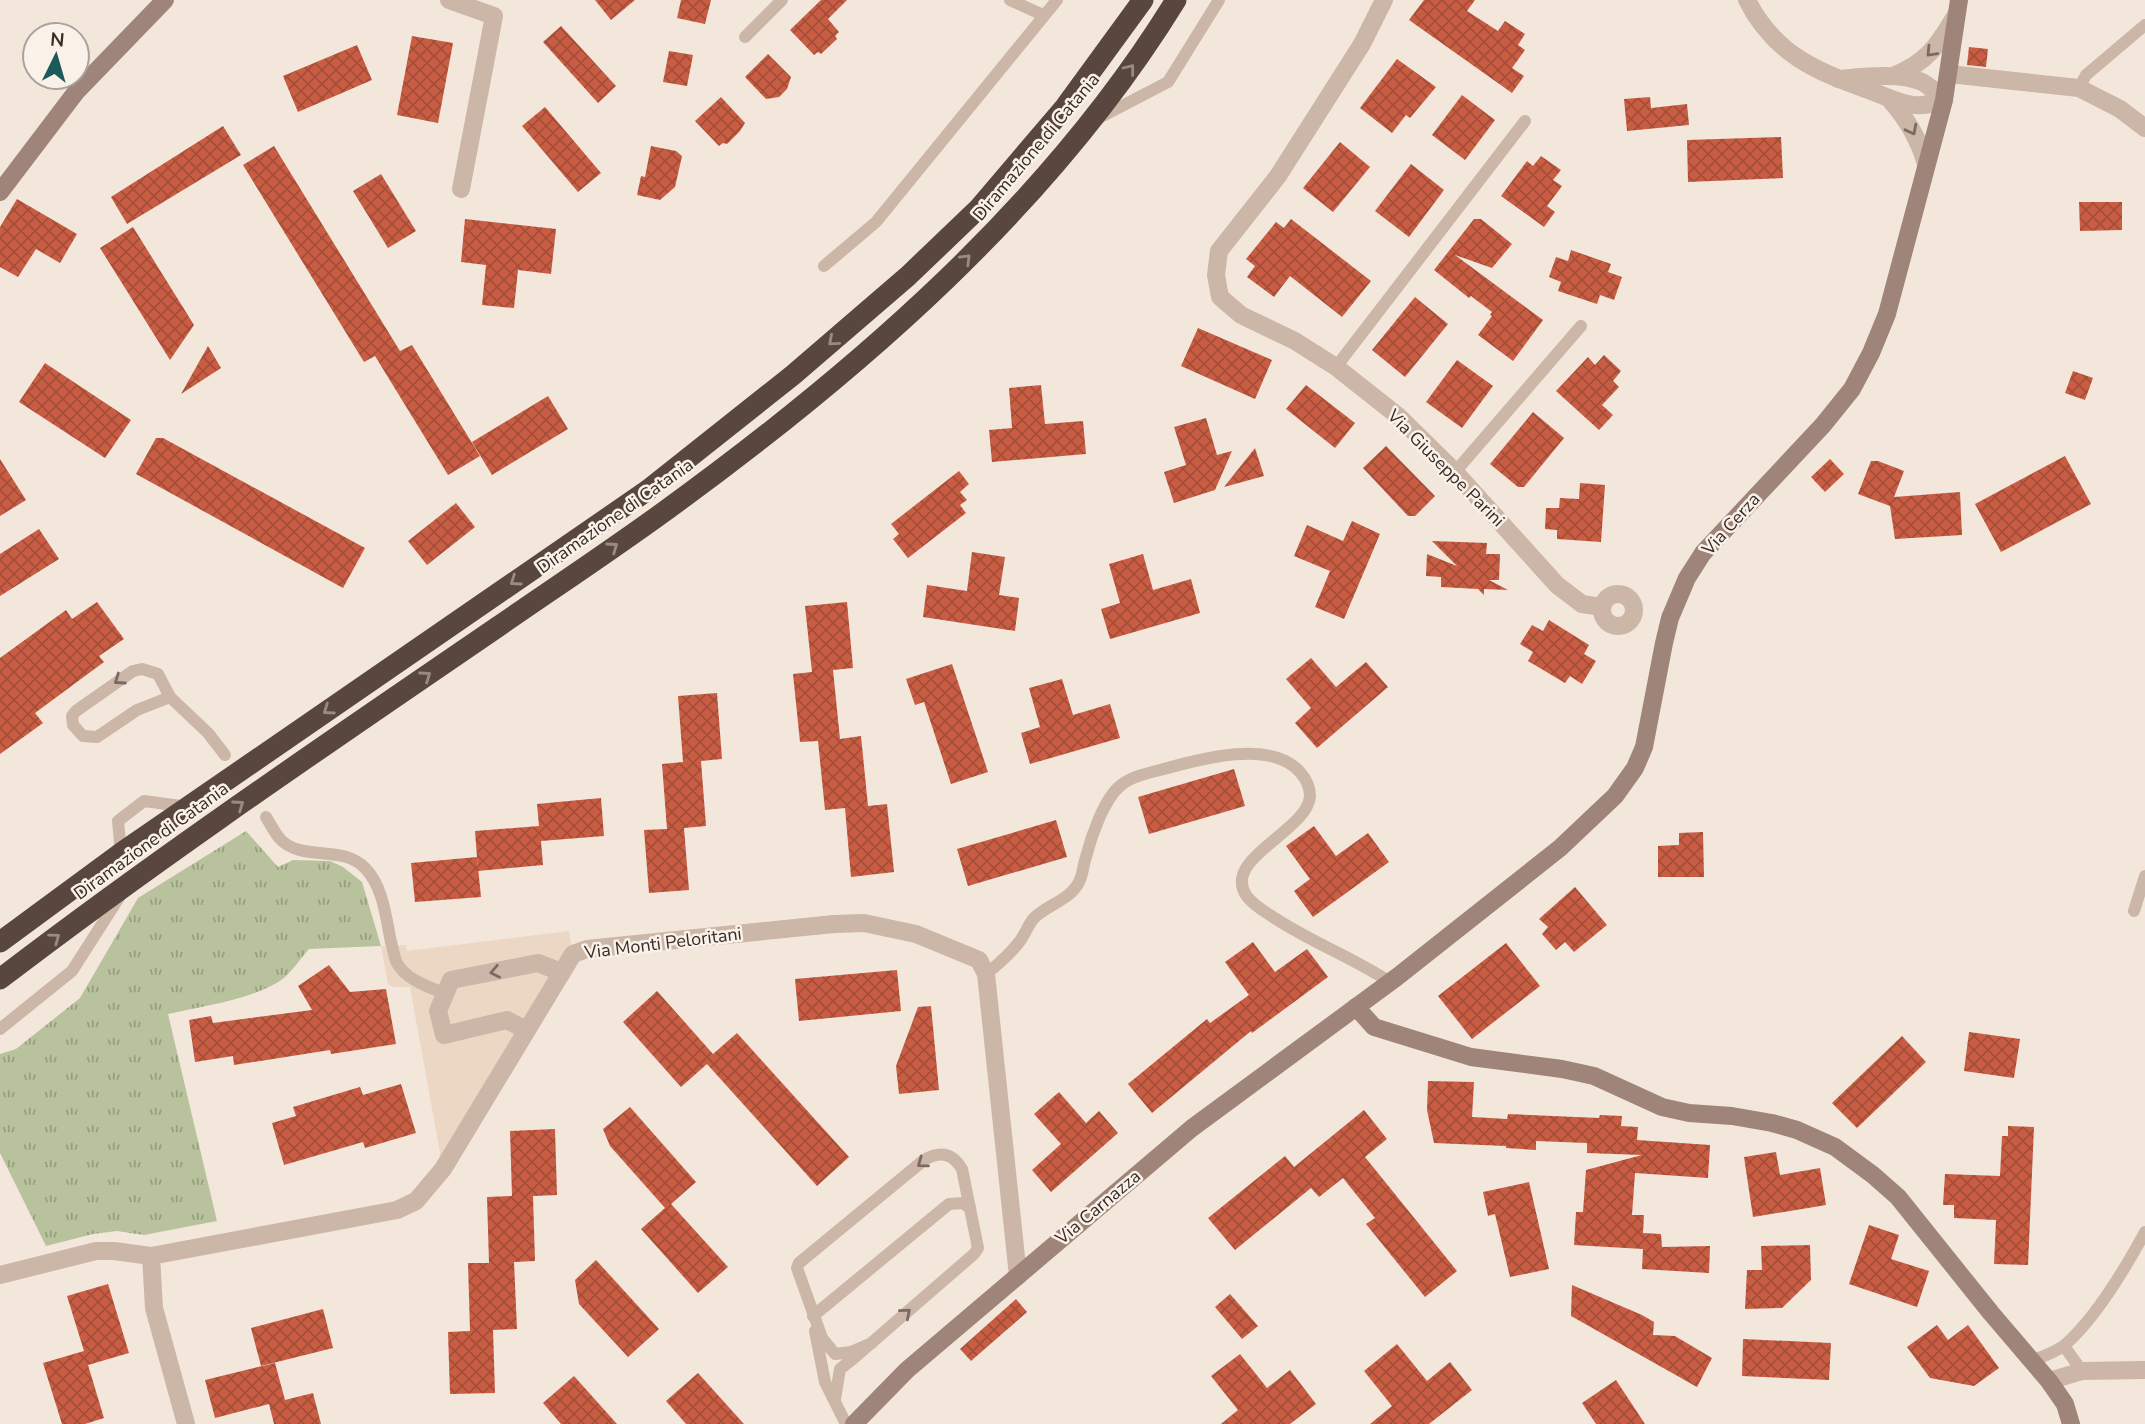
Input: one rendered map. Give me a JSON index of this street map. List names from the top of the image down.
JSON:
{
  "streets": {
    "highway": ["Diramazione di Catania"],
    "main road": ["Via Cerza", "Via Carnazza"],
    "street": ["Via Giuseppe Parini", "Via Monti Peloritani"]
  },
  "crossings": [
    ["Via Cerza", "Via Carnazza"]
  ],
  "north": "top"
}
